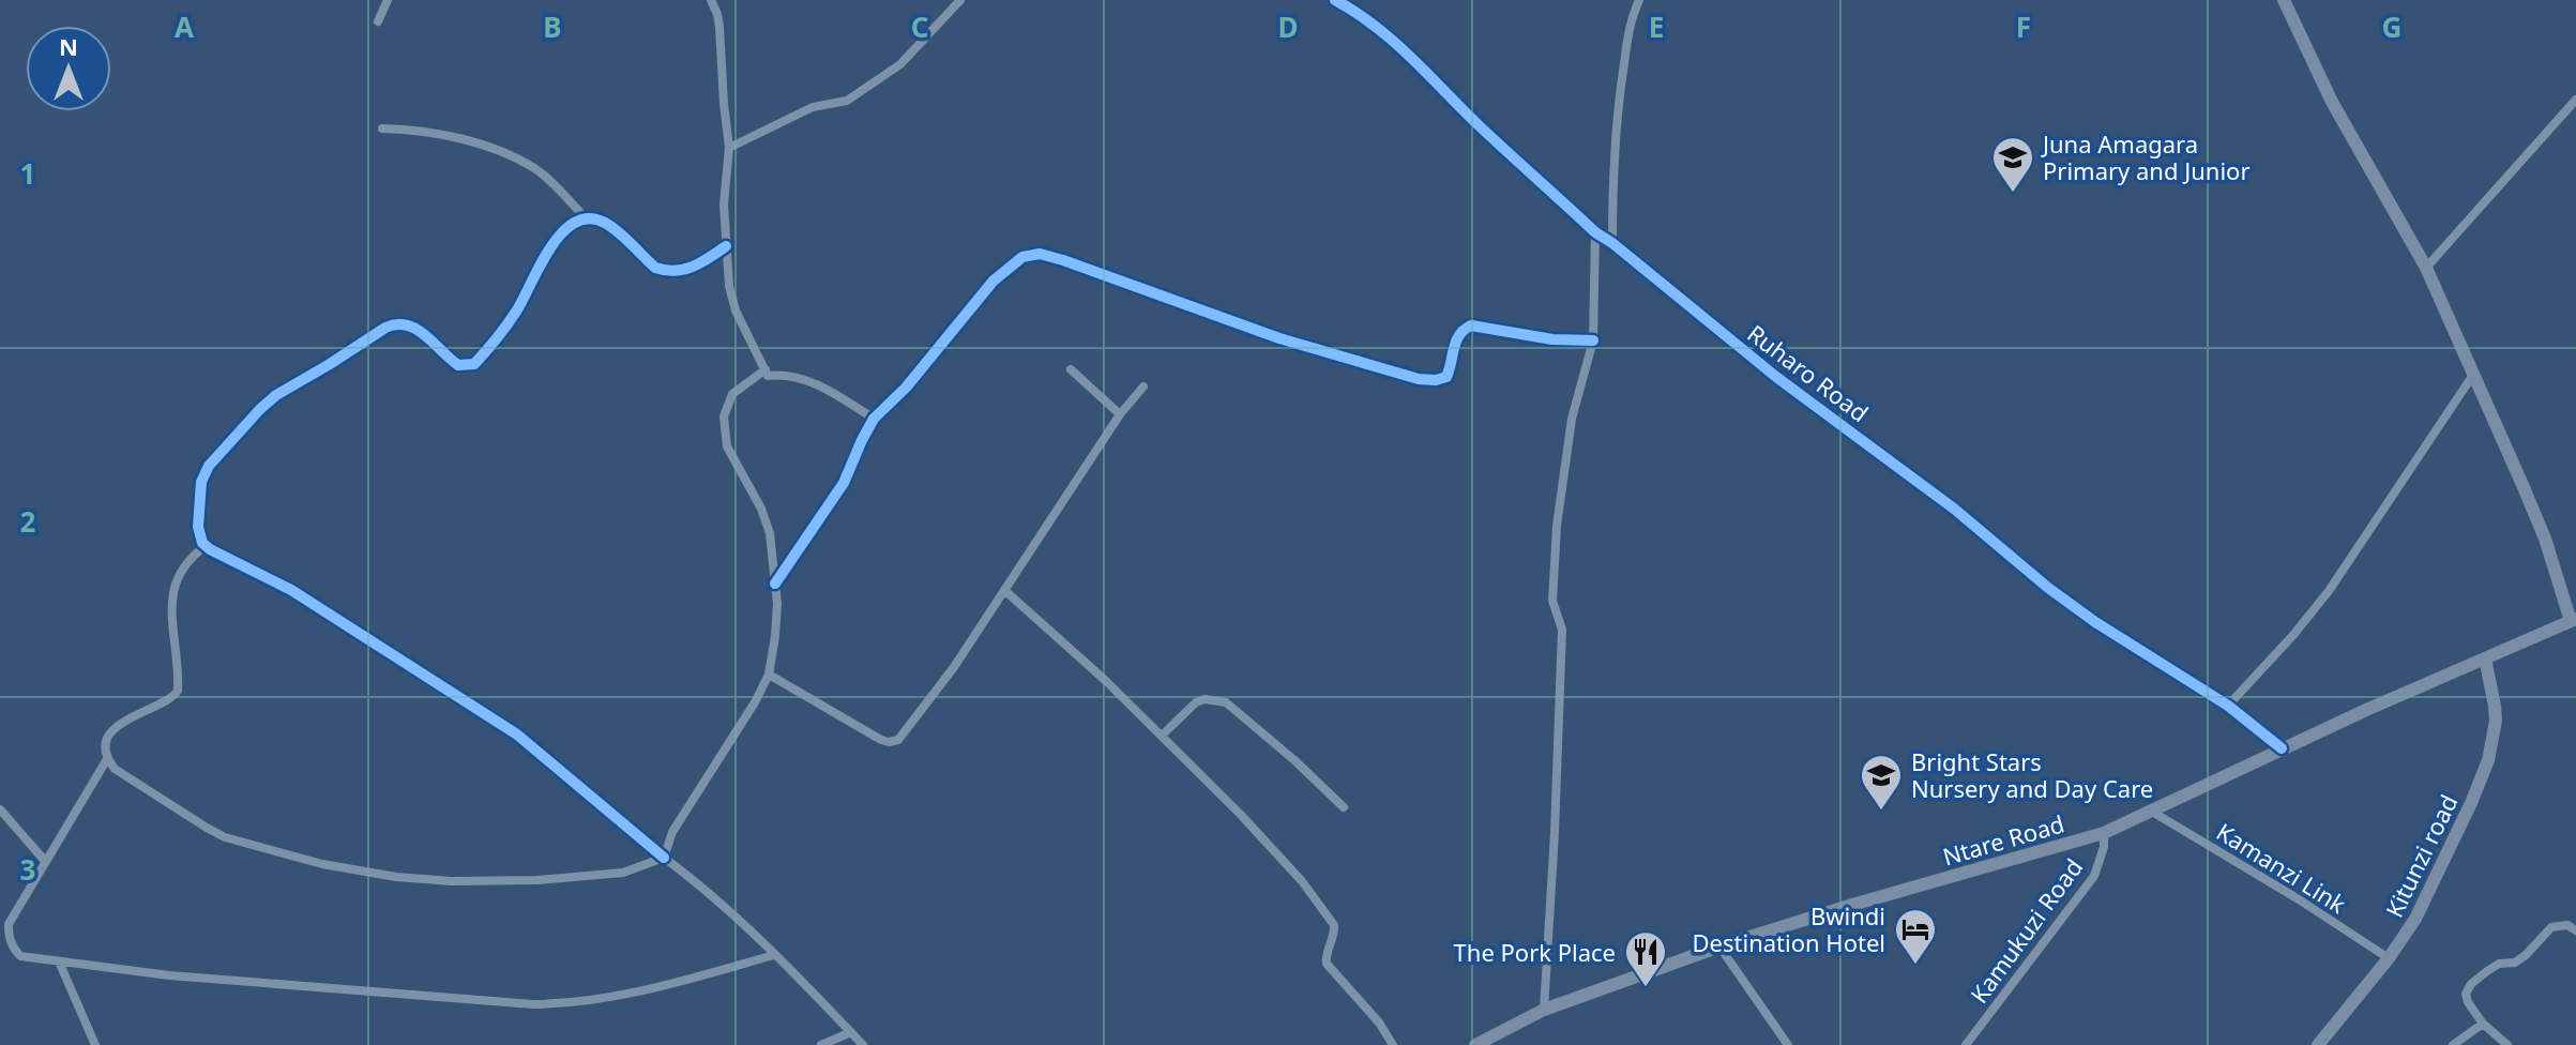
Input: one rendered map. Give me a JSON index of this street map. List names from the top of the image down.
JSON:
{
  "streets": {
    "main road": ["Ruharo Road", "Ntare Road", "Kitunzi road"],
    "street": ["Kamanzi Link", "Kamukuzi Road"]
  },
  "crossings": [
    ["Ruharo Road", "Ntare Road"],
    ["Ntare Road", "Kitunzi road"],
    ["Ntare Road", "Kamanzi Link"],
    ["Ntare Road", "Kamukuzi Road"],
    ["Kitunzi road", "Kamanzi Link"]
  ],
  "places": {
    "school or university": ["Juna Amagara Primary and Junior", "Bright Stars Nursery and Day Care"],
    "hotel": ["Bwindi Destination Hotel"],
    "restaurant": ["The Pork Place"]
  },
  "north": "top",
  "grid": {
    "columns": [
      "A",
      "B",
      "C",
      "D",
      "E",
      "F",
      "G"
    ],
    "rows": ["1", "2", "3"]
  }
}
